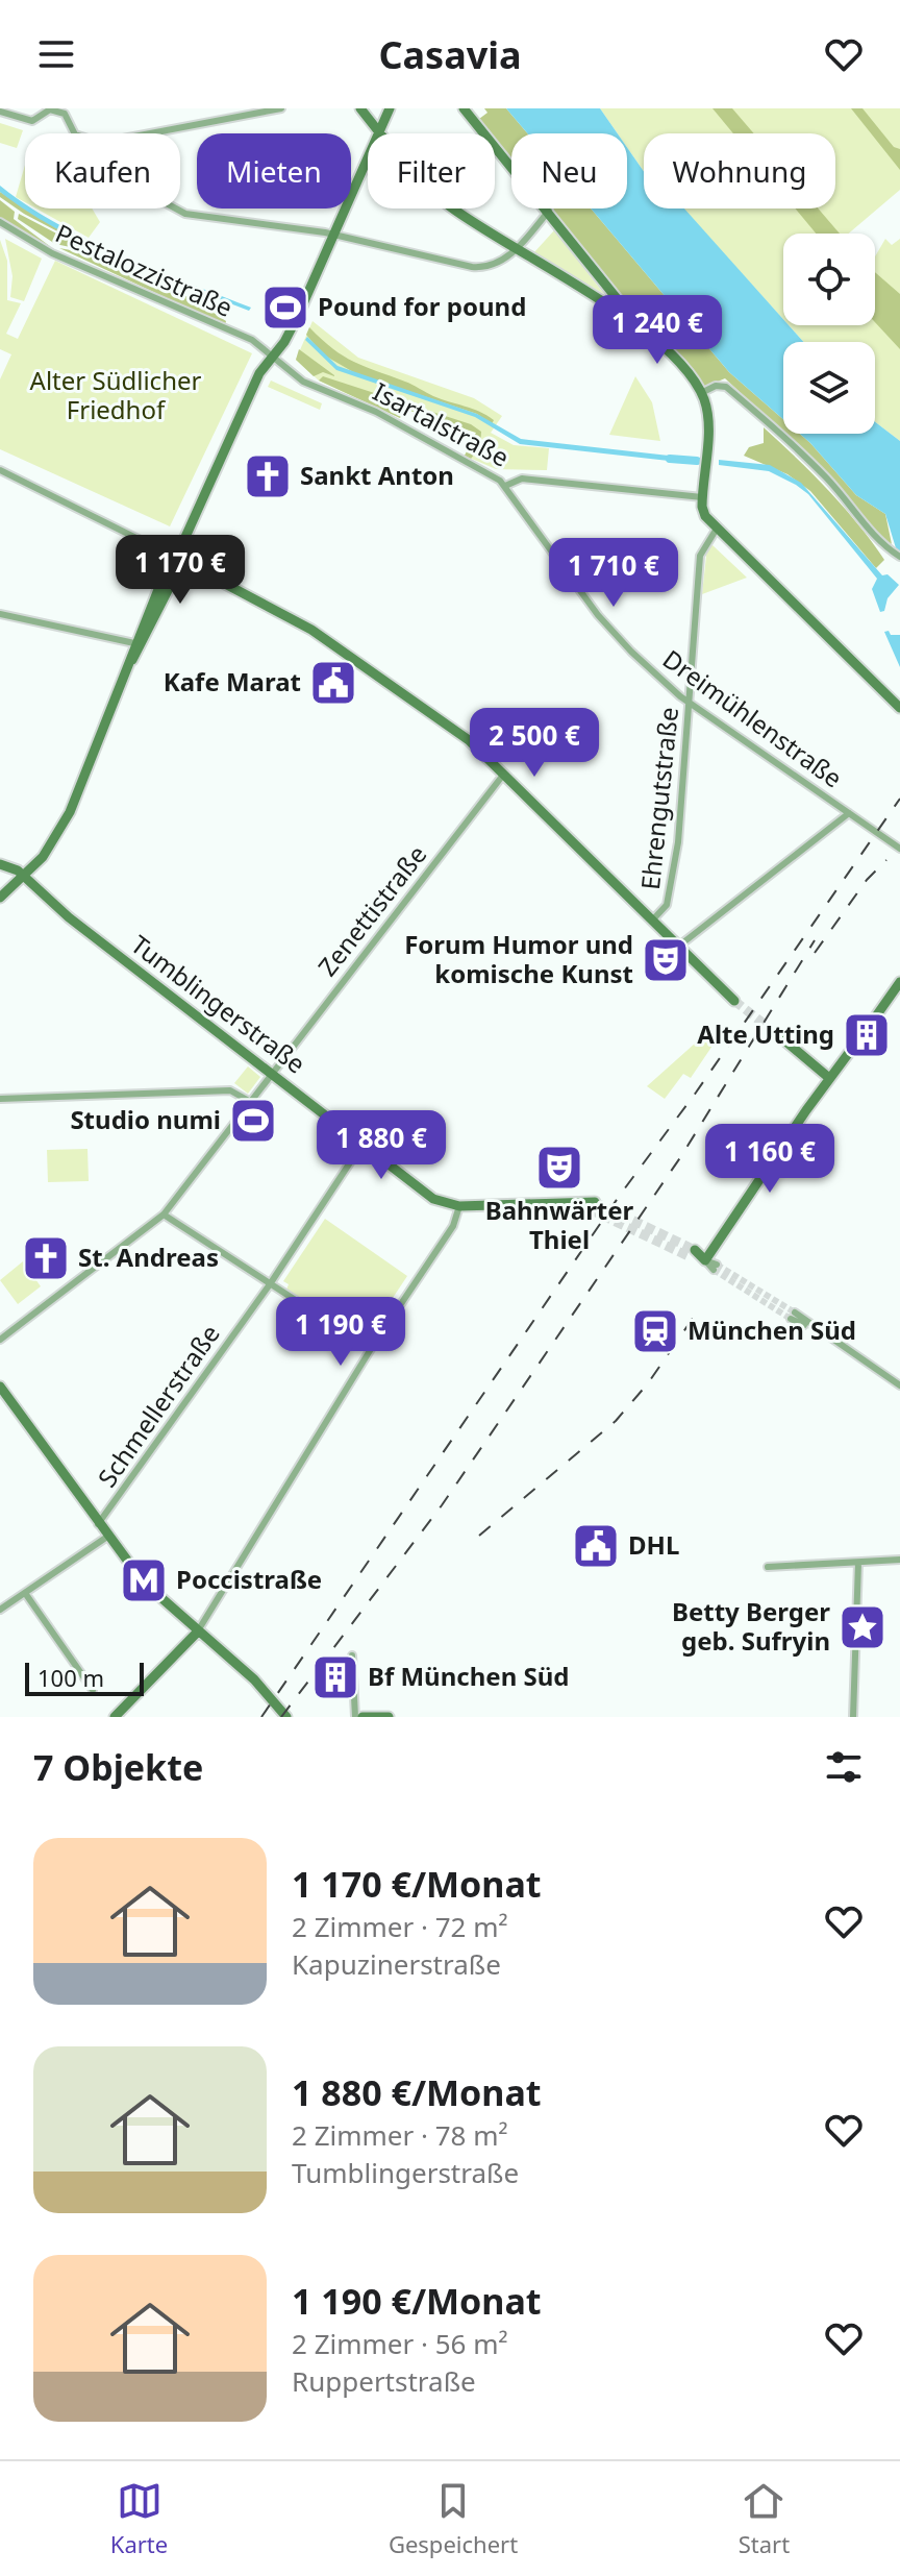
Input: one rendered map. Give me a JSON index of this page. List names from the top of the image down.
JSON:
{
  "streets": {
    "main road": ["Tumblingerstraße"],
    "street": [
      "Pestalozzistraße",
      "Isartalstraße",
      "Dreimühlenstraße",
      "Ehrengutstraße",
      "Zenettistraße",
      "Schmellerstraße"
    ]
  },
  "crossings": [
    ["Pestalozzistraße", "Isartalstraße"],
    ["Isartalstraße", "Dreimühlenstraße"],
    ["Dreimühlenstraße", "Ehrengutstraße"],
    ["Zenettistraße", "Tumblingerstraße"],
    ["Tumblingerstraße", "Schmellerstraße"]
  ],
  "parks": ["Alter Südlicher Friedhof"],
  "places": {
    "sports": ["Pound for pound", "Studio numi"],
    "church": ["Sankt Anton", "St. Andreas"],
    "public building": ["Kafe Marat", "DHL"],
    "theatre": ["Forum Humor und komische Kunst", "Bahnwärter Thiel"],
    "building": ["Alte Utting", "Bf München Süd"],
    "station": ["München Süd"],
    "metro station": ["Poccistraße"],
    "place": ["Betty Berger geb. Sufryin"]
  },
  "scale_bar": "100 m",
  "page": {
    "header": "Casavia",
    "chip": [
      "Kaufen",
      "Mieten",
      "Filter",
      "Neu",
      "Wohnung"
    ],
    "price": [
      "1 240 €",
      "1 170 €",
      "1 710 €",
      "2 500 €",
      "1 880 €",
      "1 160 €",
      "1 190 €"
    ],
    "scale": "100 m",
    "heading": "7 Objekte",
    "list": [
      {
        "name": "1 170 €/Monat",
        "note": "2 Zimmer · 72 m² · Kapuzinerstraße"
      },
      {
        "name": "1 880 €/Monat",
        "note": "2 Zimmer · 78 m² · Tumblingerstraße"
      },
      {
        "name": "1 190 €/Monat",
        "note": "2 Zimmer · 56 m² · Ruppertstraße"
      }
    ],
    "tabs": ["Karte", "Gespeichert", "Start"]
  }
}
